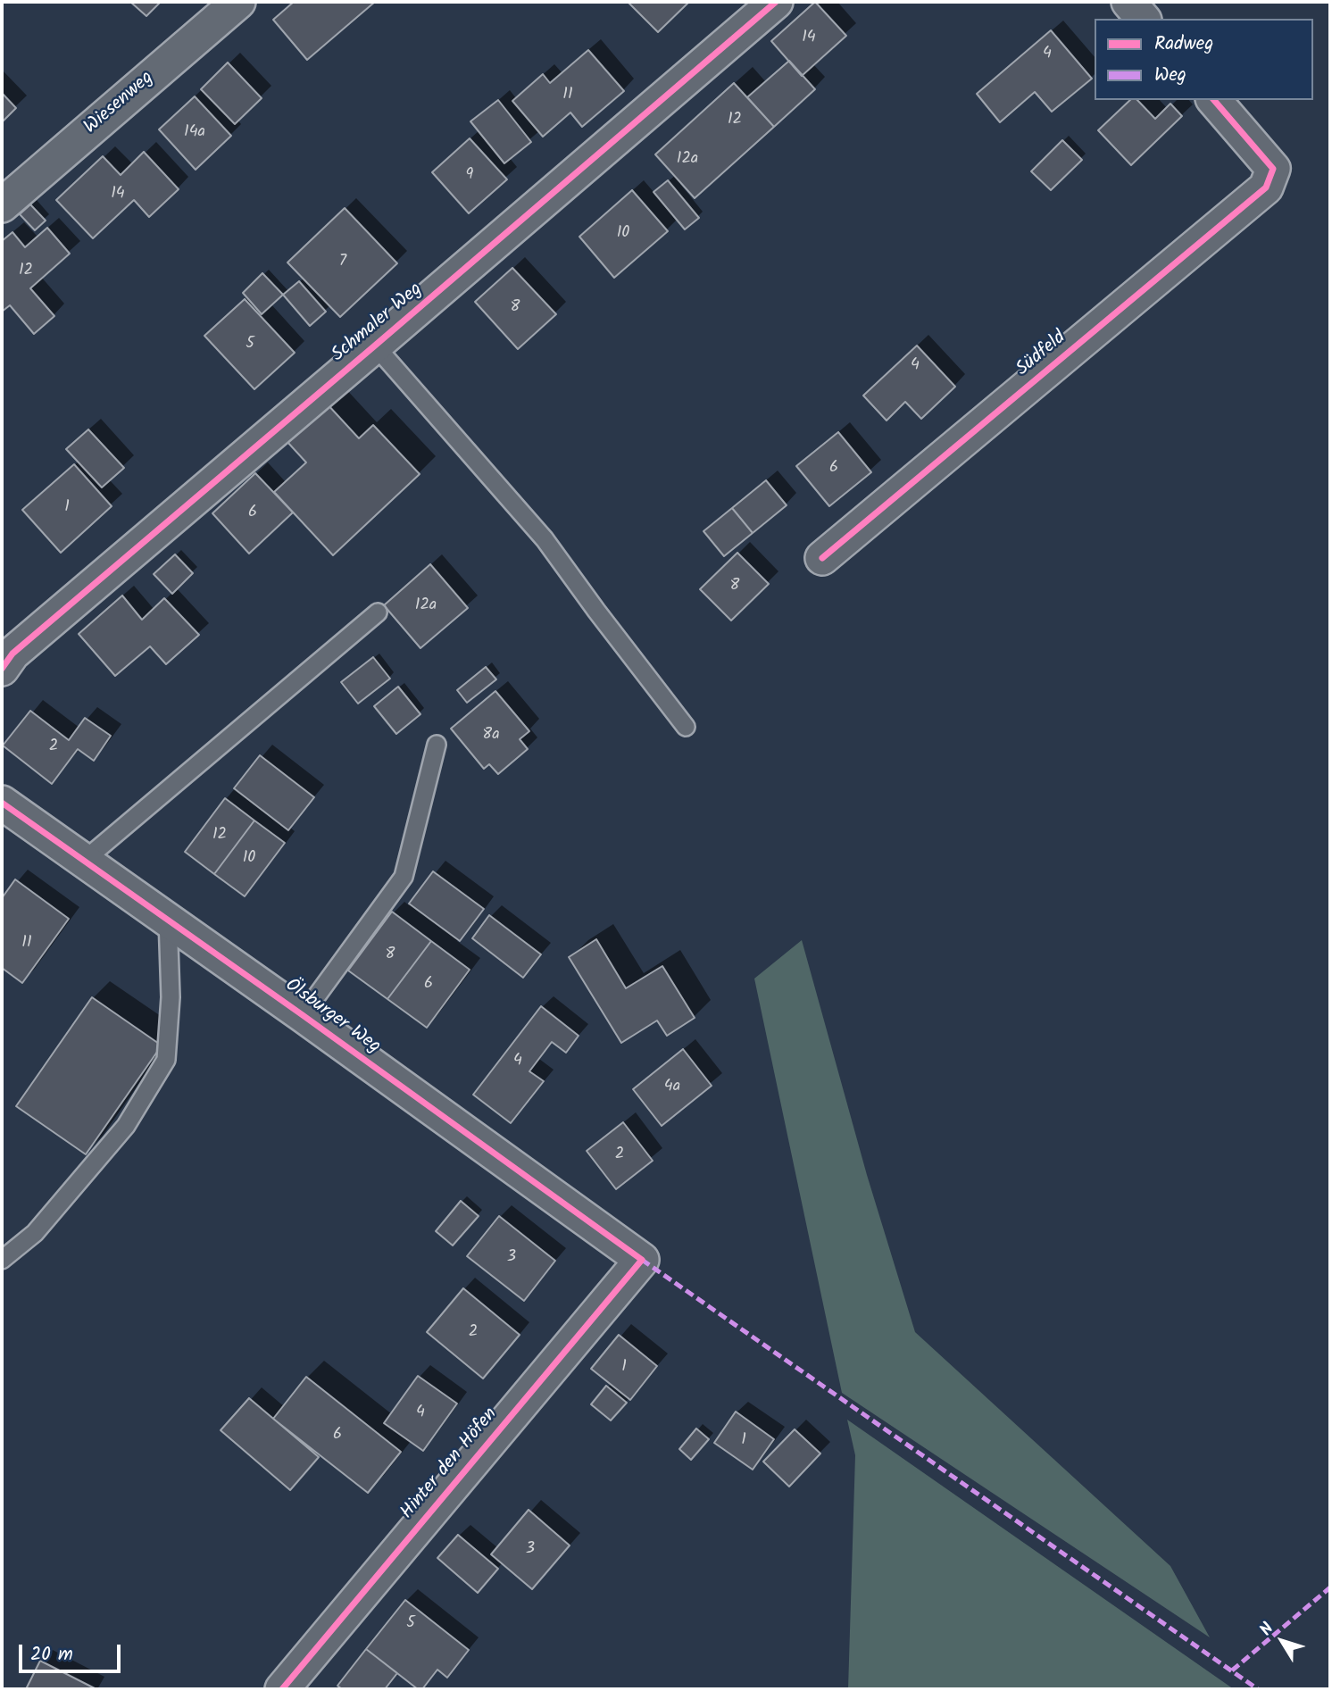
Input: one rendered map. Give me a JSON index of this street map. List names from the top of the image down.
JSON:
{
  "streets": {
    "street": [
      "Wiesenweg",
      "Schmaler Weg",
      "Südfeld",
      "Ölsburger Weg",
      "Hinter den Höfen"
    ]
  },
  "crossings": [
    ["Ölsburger Weg", "Hinter den Höfen"]
  ],
  "house_numbers": [
    "14",
    "4",
    "11",
    "12",
    "14a",
    "12a",
    "9",
    "14",
    "10",
    "7",
    "12",
    "8",
    "5",
    "4",
    "6",
    "1",
    "6",
    "8",
    "12a",
    "8a",
    "2",
    "12",
    "10",
    "11",
    "8",
    "6",
    "4",
    "4a",
    "2",
    "3",
    "2",
    "1",
    "4",
    "6",
    "1",
    "3",
    "5"
  ],
  "legend": ["Radweg", "Weg"],
  "scale_bar": "20 m",
  "north": "top left"
}
